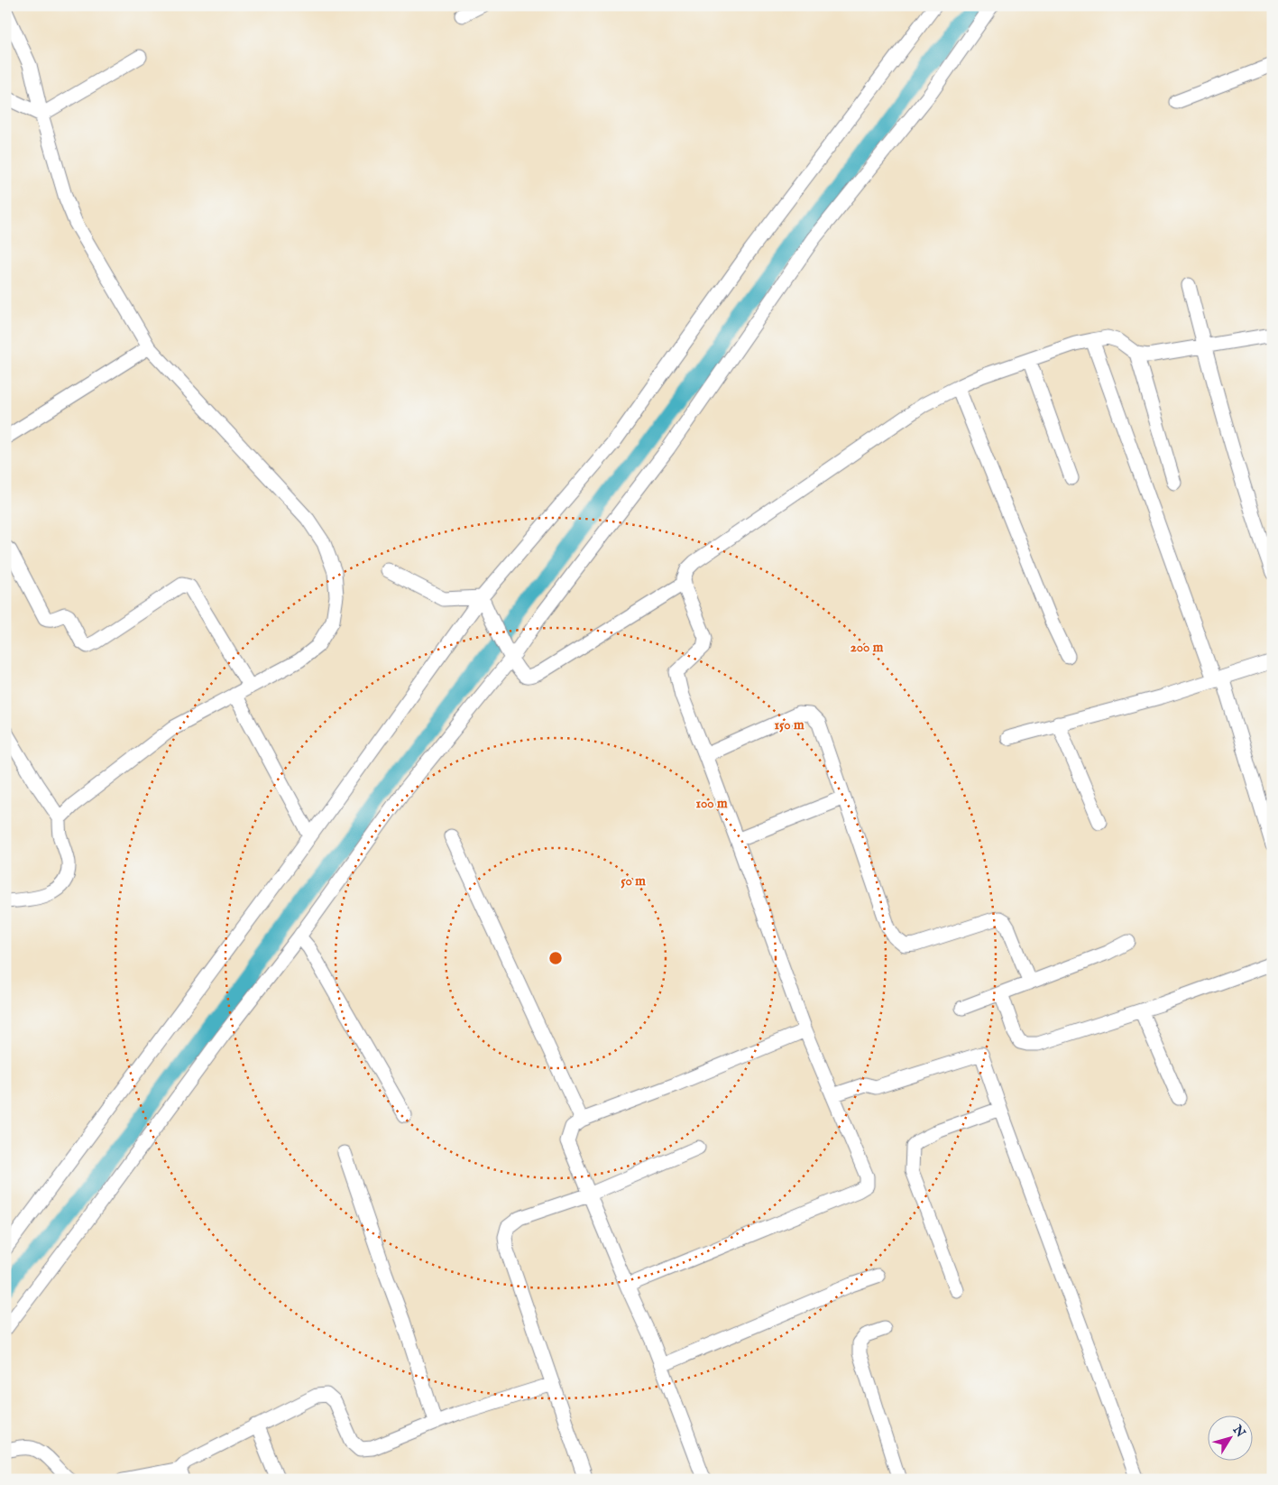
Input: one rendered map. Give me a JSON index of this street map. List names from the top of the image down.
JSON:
{
  "north": "top right",
  "rings": [
    "200 m",
    "150 m",
    "100 m",
    "50 m"
  ]
}
